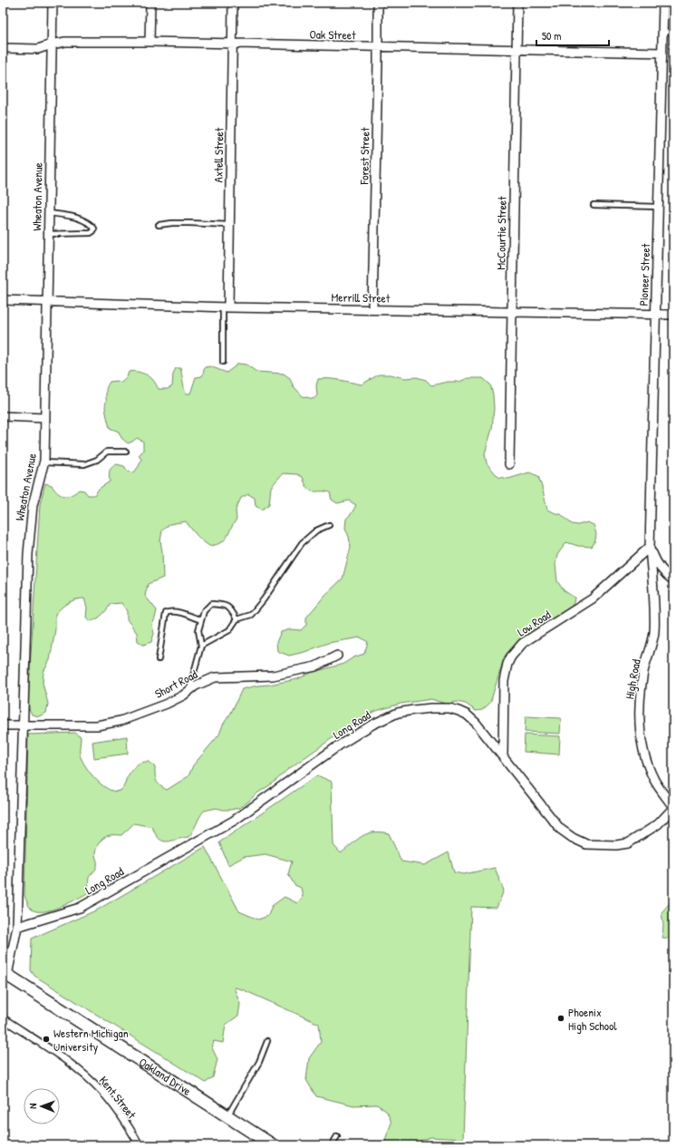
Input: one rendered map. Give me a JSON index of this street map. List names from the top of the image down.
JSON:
{
  "streets": {
    "main road": ["Oakland Drive"],
    "street": [
      "Oak Street",
      "Axtell Street",
      "Forest Street",
      "Wheaton Avenue",
      "McCourtie Street",
      "Pioneer Street",
      "Merrill Street",
      "Low Road",
      "High Road",
      "Short Road",
      "Long Road",
      "Kent Street"
    ]
  },
  "crossings": [
    ["Oak Street", "Axtell Street"],
    ["Oak Street", "Forest Street"],
    ["Oak Street", "Wheaton Avenue"],
    ["Oak Street", "McCourtie Street"],
    ["Oak Street", "Pioneer Street"],
    ["Axtell Street", "Merrill Street"],
    ["Forest Street", "Merrill Street"],
    ["Wheaton Avenue", "Merrill Street"],
    ["Wheaton Avenue", "Short Road"],
    ["Wheaton Avenue", "Long Road"],
    ["Wheaton Avenue", "Oakland Drive"],
    ["McCourtie Street", "Merrill Street"],
    ["Pioneer Street", "Merrill Street"],
    ["Pioneer Street", "Low Road"],
    ["Pioneer Street", "High Road"],
    ["Low Road", "High Road"],
    ["Low Road", "Long Road"],
    ["High Road", "Long Road"]
  ],
  "places": ["Phoenix High School", "Western Michigan University"],
  "scale_bar": "50 m",
  "north": "left"
}
